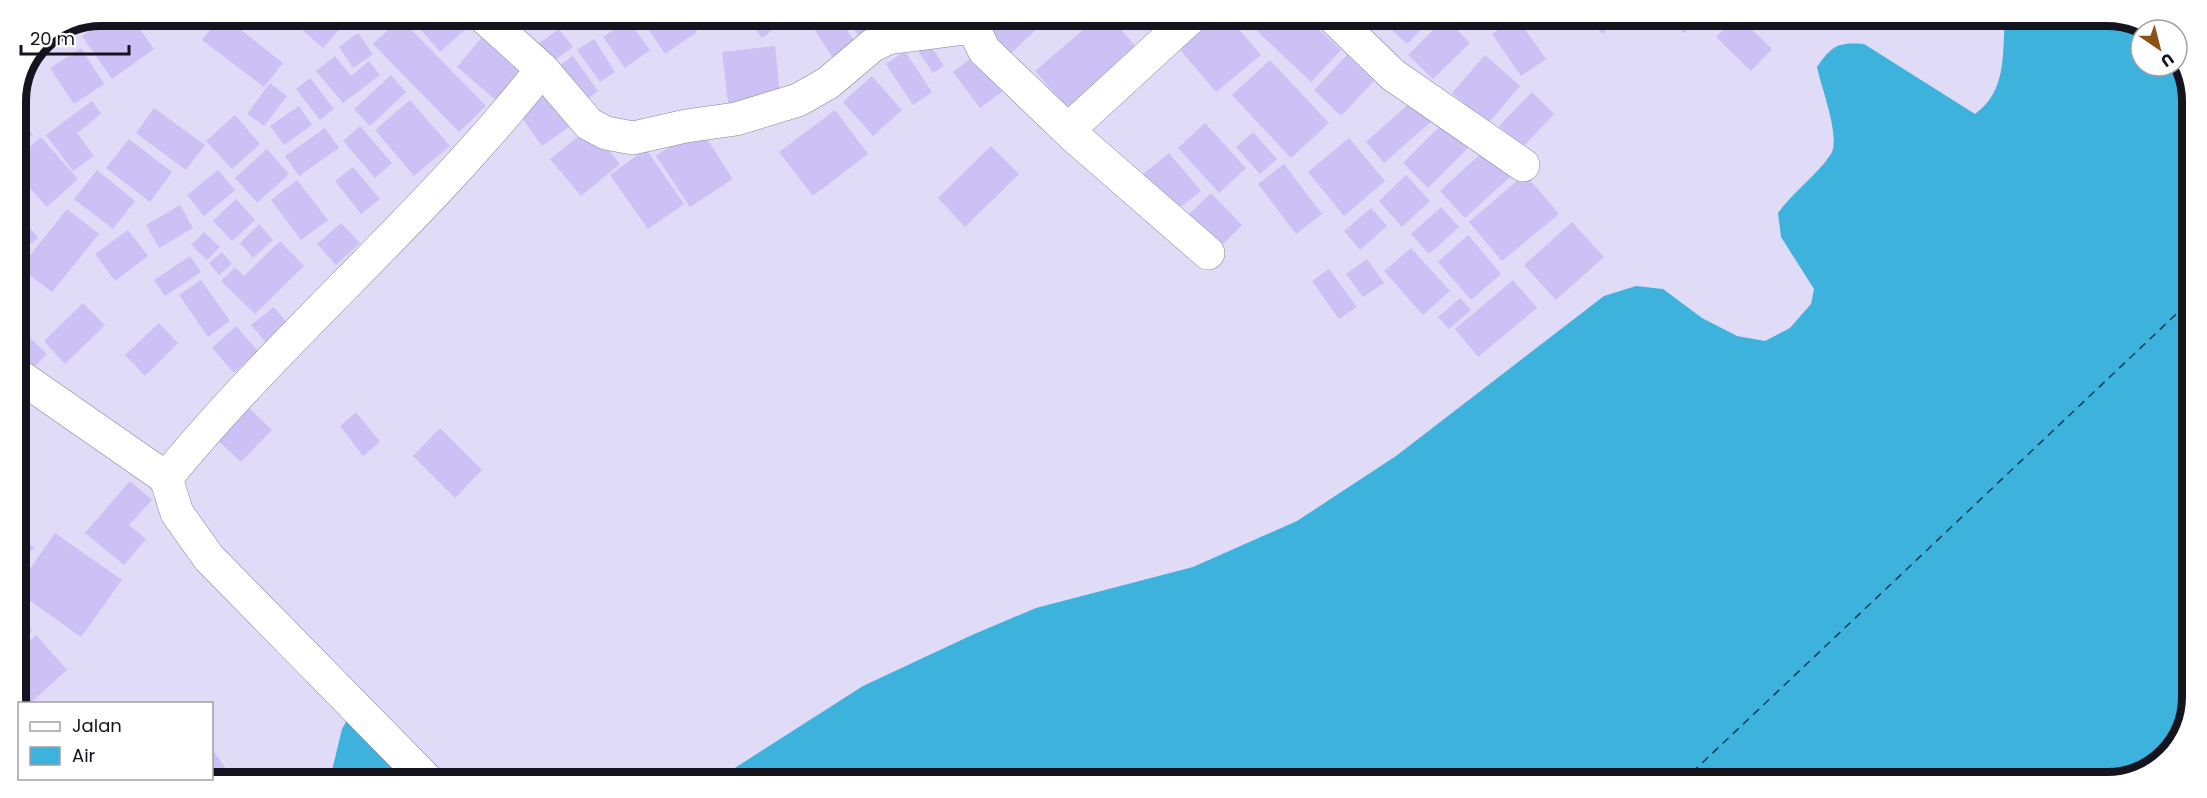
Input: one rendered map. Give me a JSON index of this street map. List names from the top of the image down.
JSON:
{
  "legend": ["Jalan", "Air"],
  "scale_bar": "20 m",
  "north": "bottom right"
}
